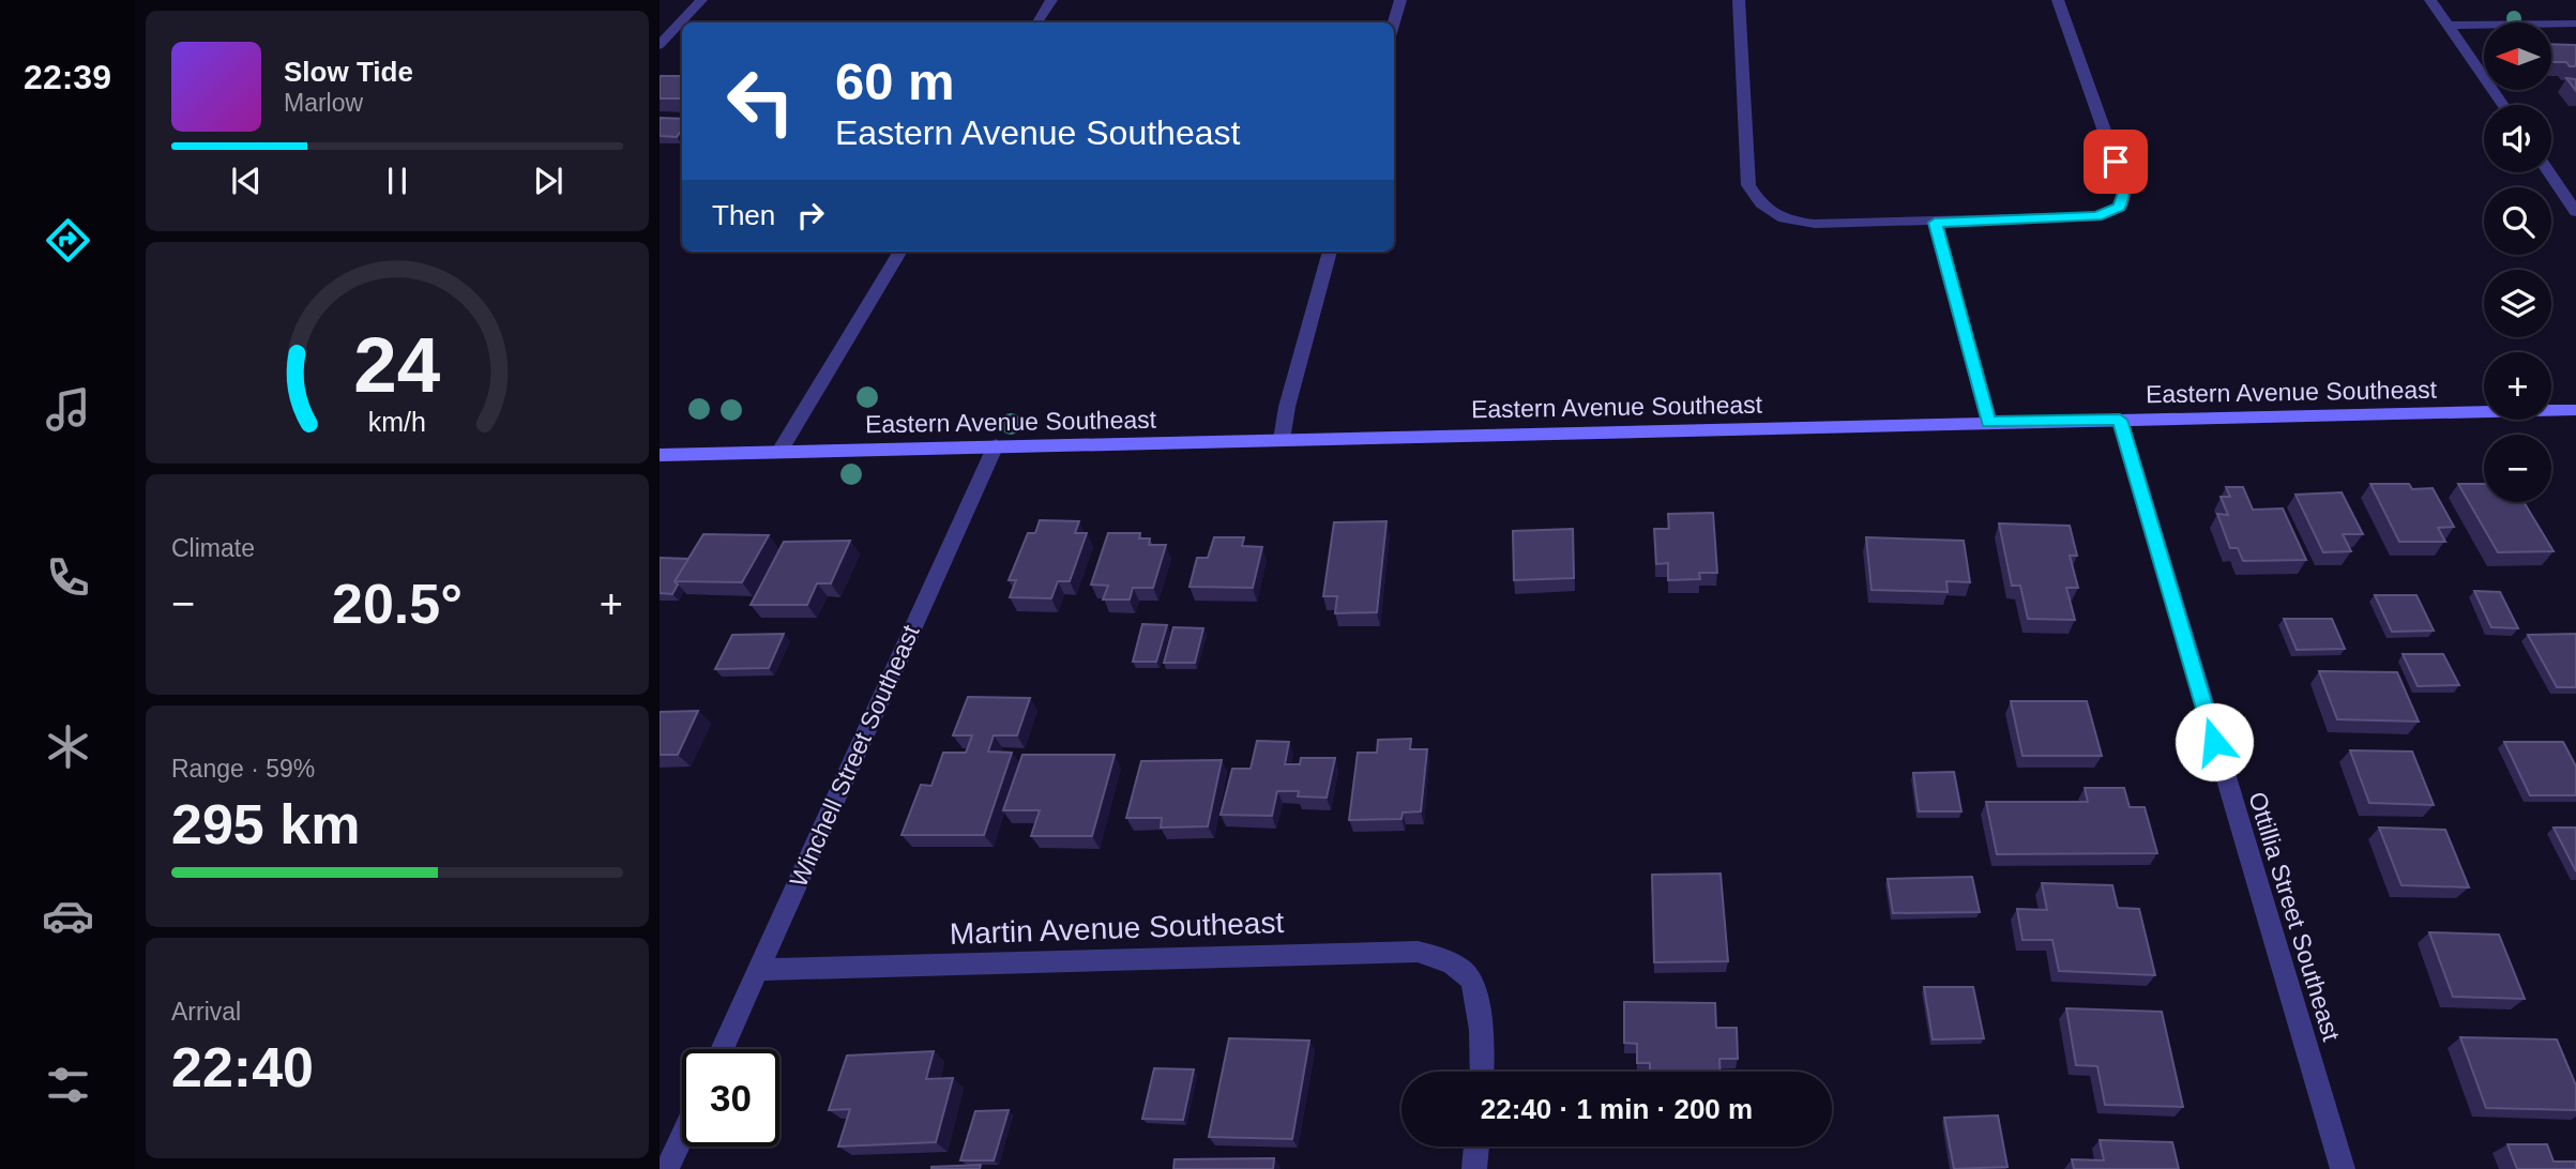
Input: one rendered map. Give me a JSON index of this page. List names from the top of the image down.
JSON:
{
  "streets": {
    "main road": ["Eastern Avenue Southeast"],
    "street": ["Winchell Street Southeast", "Ottillia Street Southeast", "Martin Avenue Southeast"]
  },
  "crossings": [
    ["Eastern Avenue Southeast", "Winchell Street Southeast"],
    ["Eastern Avenue Southeast", "Ottillia Street Southeast"],
    ["Winchell Street Southeast", "Martin Avenue Southeast"]
  ],
  "north": "left",
  "page": {
    "tabs": "22:39",
    "map_buttons": ["+", "−"],
    "turn": ["60 m", "Eastern Avenue Southeast"],
    "song": ["Slow Tide", "Marlow"],
    "then": "Then",
    "tile": [
      "Climate",
      ["Range · 59%", "295 km"],
      ["Arrival", "22:40"]
    ],
    "heat": ["−", "20.5°", "+"],
    "limit": "30",
    "trip": "22:40 · 1 min · 200 m",
    "gauge": ["24", "km/h"]
  }
}
